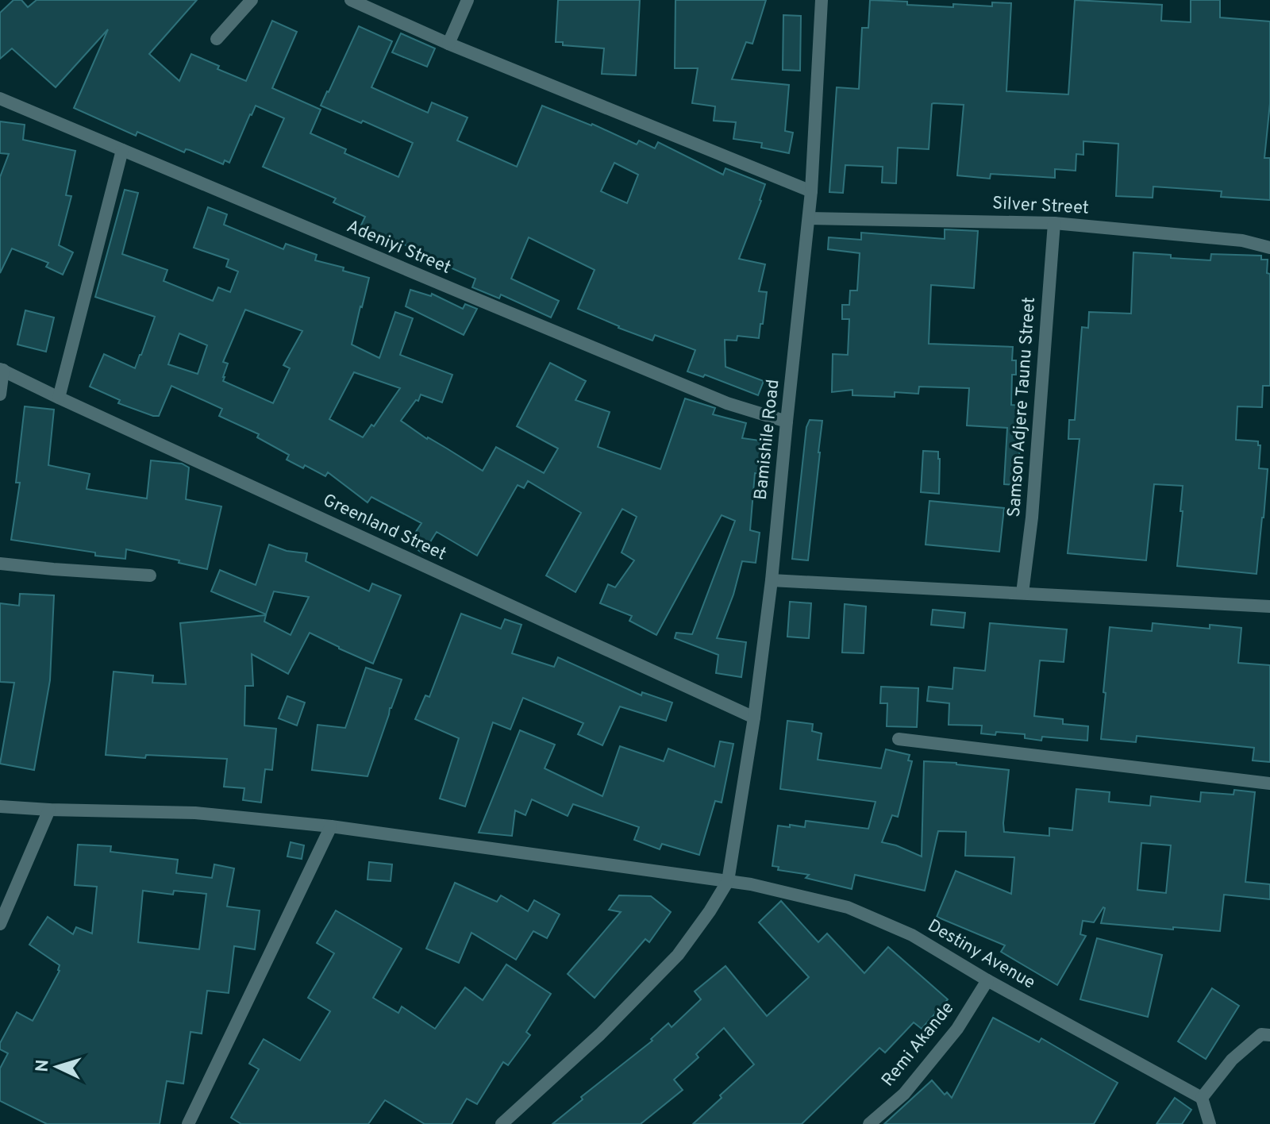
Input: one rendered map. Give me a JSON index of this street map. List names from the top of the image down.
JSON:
{
  "streets": {
    "street": [
      "Silver Street",
      "Adeniyi Street",
      "Samson Adjere Taunu Street",
      "Bamishile Road",
      "Greenland Street",
      "Destiny Avenue",
      "Remi Akande"
    ]
  },
  "crossings": [
    ["Silver Street", "Samson Adjere Taunu Street"],
    ["Silver Street", "Bamishile Road"],
    ["Adeniyi Street", "Bamishile Road"],
    ["Bamishile Road", "Greenland Street"],
    ["Bamishile Road", "Destiny Avenue"],
    ["Destiny Avenue", "Remi Akande"]
  ],
  "north": "left"
}
